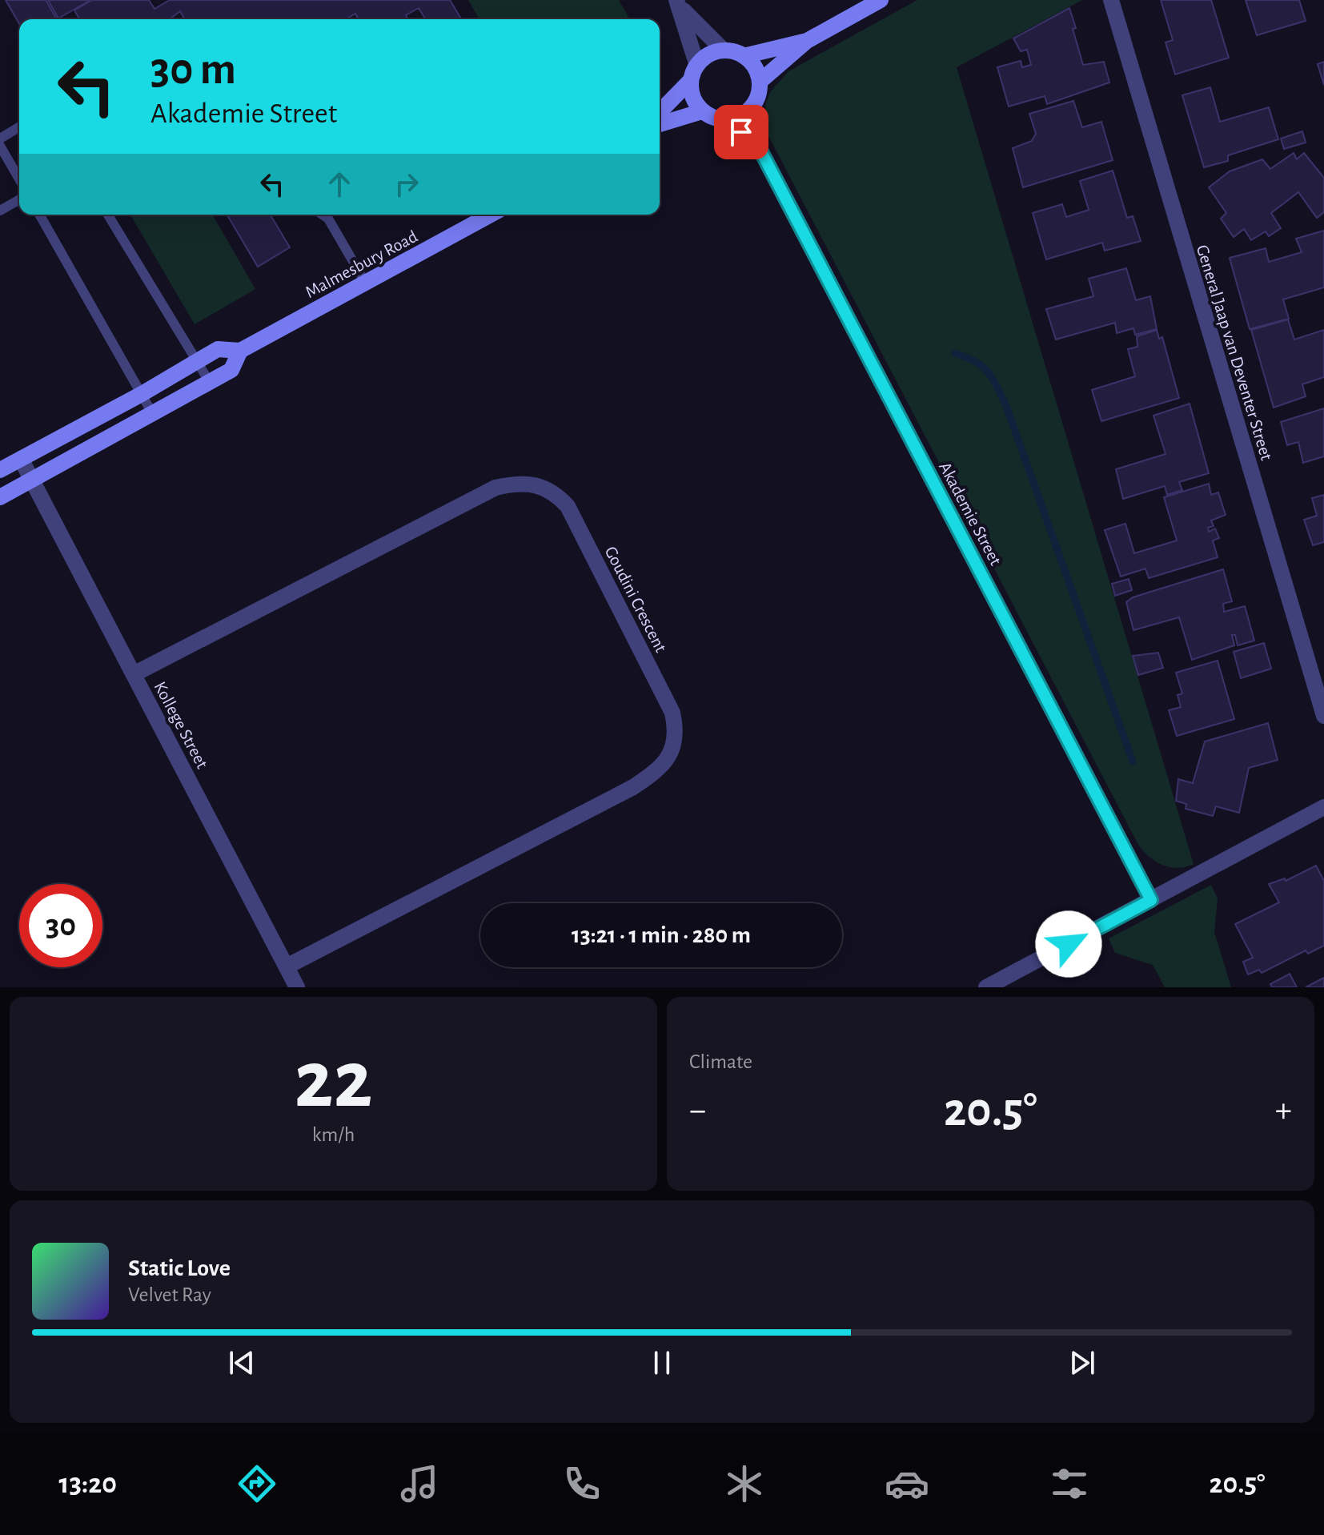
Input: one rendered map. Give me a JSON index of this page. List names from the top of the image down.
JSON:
{
  "streets": {
    "street": [
      "Malmesbury Road",
      "General Jaap van Deventer Street",
      "Akademie Street",
      "Goudini Crescent",
      "Kollege Street"
    ]
  },
  "crossings": [
    ["Malmesbury Road", "Kollege Street"],
    ["Goudini Crescent", "Kollege Street"]
  ],
  "page": {
    "turn": ["30 m", "Akademie Street"],
    "limit": "30",
    "trip": "13:21 · 1 min · 280 m",
    "tile": [
      ["22", "km/h"],
      "Climate"
    ],
    "heat": ["−", "20.5°", "+"],
    "song": ["Static Love", "Velvet Ray"],
    "tabs": ["13:20", "20.5°"]
  }
}
